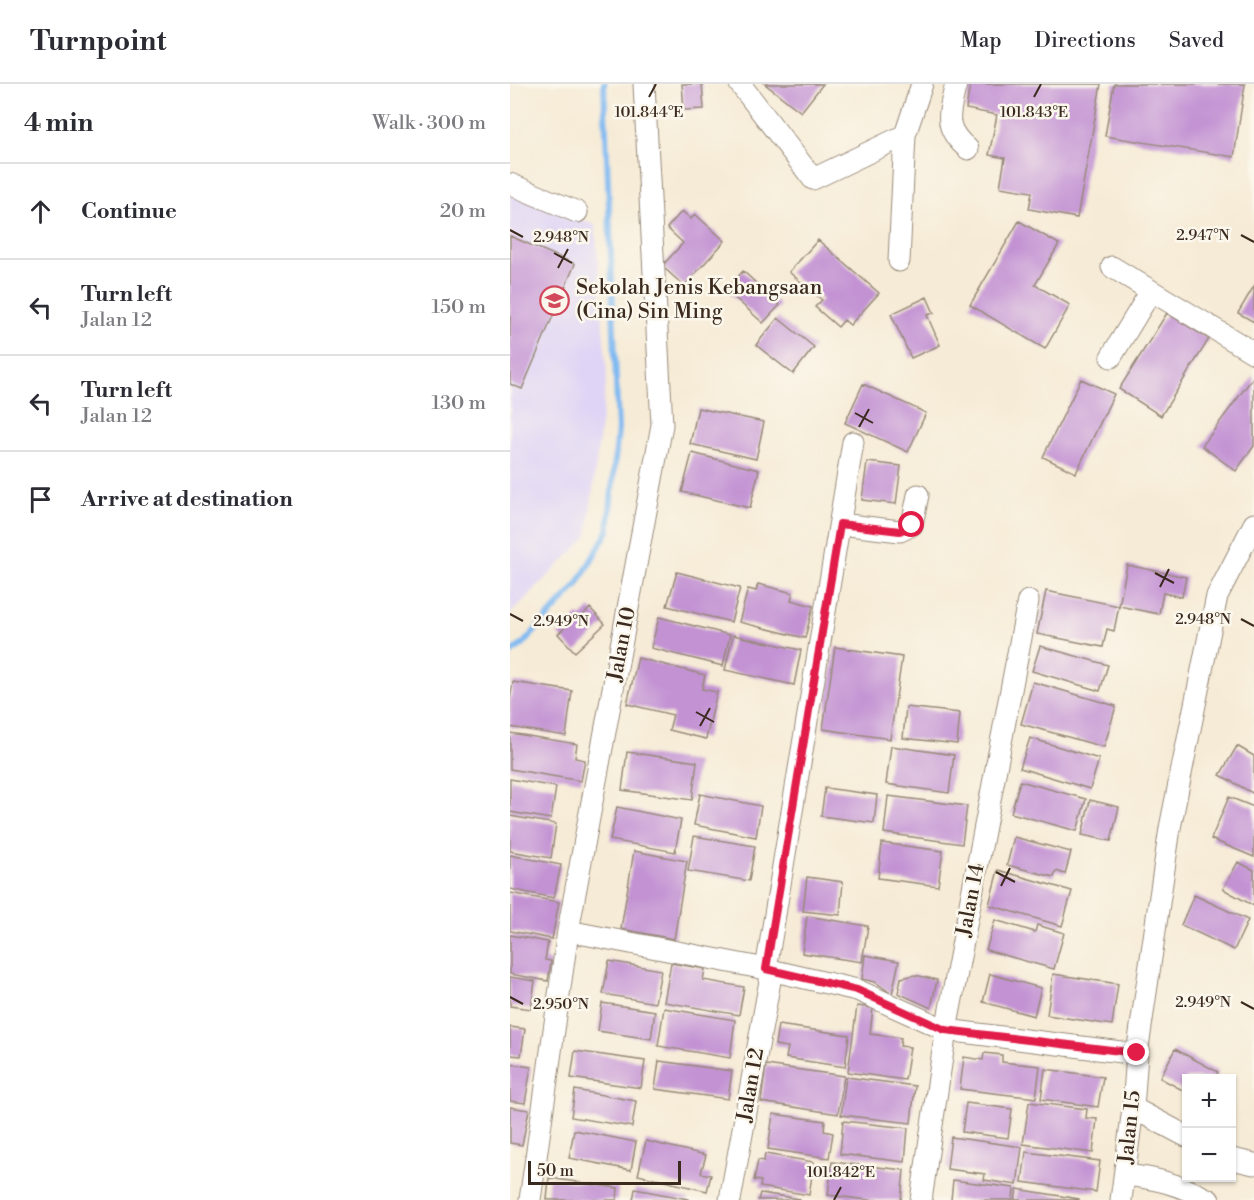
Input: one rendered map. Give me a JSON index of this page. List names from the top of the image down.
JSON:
{
  "streets": {
    "street": [
      "Jalan 10",
      "Jalan 14",
      "Jalan 12",
      "Jalan 15"
    ]
  },
  "places": {
    "school or university": ["Sekolah Jenis Kebangsaan (Cina) Sin Ming"]
  },
  "scale_bar": "50 m",
  "page": {
    "header": "Turnpoint",
    "nav": ["Map", "Directions", "Saved"],
    "heading": ["4 min", "Walk · 300 m"],
    "list": [
      ["Continue", "20 m"],
      ["Turn left", "Jalan 12", "150 m"],
      ["Turn left", "Jalan 12", "130 m"],
      "Arrive at destination"
    ],
    "map_buttons": ["+", "−"],
    "scale": "50 m"
  },
  "coordinates": [
    "101.844°E",
    "101.843°E",
    "2.947°N",
    "2.948°N",
    "2.949°N",
    "2.950°N",
    "101.842°E"
  ]
}
